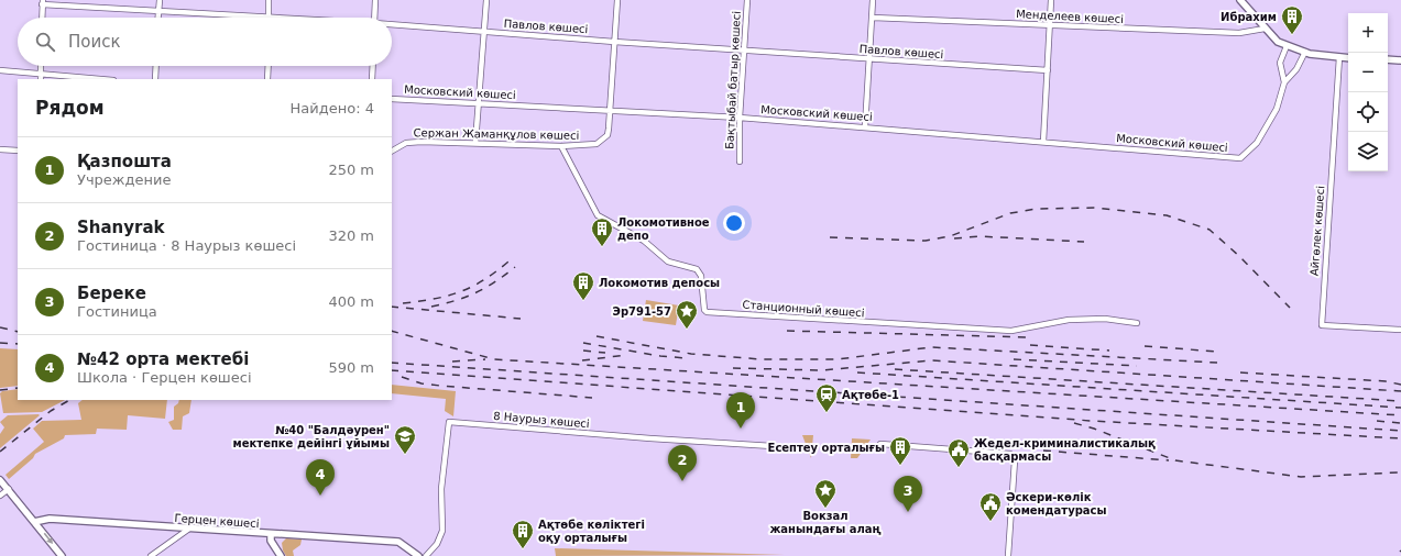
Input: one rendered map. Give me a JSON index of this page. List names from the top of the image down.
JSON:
{
  "streets": {
    "street": [
      "Менделеев көшесі",
      "Павлов көшесі",
      "Бақтыбай батыр көшесі",
      "Московский көшесі",
      "Сержан Жаманқұлов көшесі",
      "Айгөлек көшесі",
      "Станционный көшесі",
      "8 Наурыз көшесі",
      "Герцен көшесі"
    ]
  },
  "crossings": [
    ["Павлов көшесі", "Бақтыбай батыр көшесі"],
    ["Бақтыбай батыр көшесі", "Московский көшесі"],
    ["Московский көшесі", "Сержан Жаманқұлов көшесі"],
    ["Сержан Жаманқұлов көшесі", "Станционный көшесі"]
  ],
  "places": {
    "building": [
      "Ибрахим",
      "Локомотивное депо",
      "Локомотив депосы",
      "Есептеу орталығы",
      "Ақтөбе көліктегі оқу орталығы"
    ],
    "place": ["Эр791-57", "Вокзал жанындағы алаң"],
    "station": ["Ақтөбе-1"],
    "school or university": ["№40 \"Балдәурен\" мектепке дейінгі ұйымы"],
    "public building": ["Жедел-криминалистикалық басқармасы", "Әскери-көлік комендатурасы"]
  },
  "page": {
    "map_buttons": ["+", "−"],
    "search": "Поиск",
    "heading": ["Рядом", "Найдено: 4"],
    "list": [
      {
        "mark": "1",
        "name": "Қазпошта",
        "note": "Учреждение",
        "value": "250 m"
      },
      {
        "mark": "2",
        "name": "Shanyrak",
        "note": "Гостиница · 8 Наурыз көшесі",
        "value": "320 m"
      },
      {
        "mark": "3",
        "name": "Береке",
        "note": "Гостиница",
        "value": "400 m"
      },
      {
        "mark": "4",
        "name": "№42 орта мектебі",
        "note": "Школа · Герцен көшесі",
        "value": "590 m"
      }
    ],
    "pins": [
      "1",
      "2",
      "4",
      "3"
    ]
  }
}
